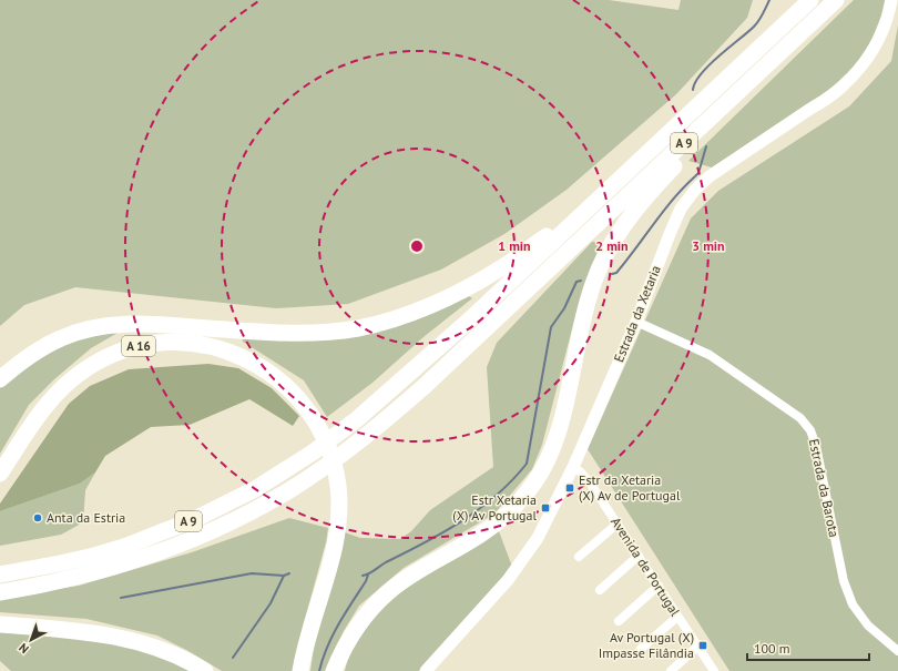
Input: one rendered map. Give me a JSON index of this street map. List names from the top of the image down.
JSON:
{
  "streets": {
    "highway": ["A 9", "A 16"],
    "street": ["Estrada da Xetaria", "Estrada da Barota", "Avenida de Portugal"]
  },
  "crossings": [
    ["Estrada da Xetaria", "Estrada da Barota"],
    ["Estrada da Xetaria", "Avenida de Portugal"]
  ],
  "places": {
    "transit": ["Estr da Xetaria (X) Av de Portugal", "Estr Xetaria (X) Av Portugal", "Av Portugal (X) Impasse Filândia"],
    "other": ["Anta da Estria"]
  },
  "scale_bar": "100 m",
  "north": "bottom left",
  "rings": ["1 min", "2 min", "3 min"]
}
